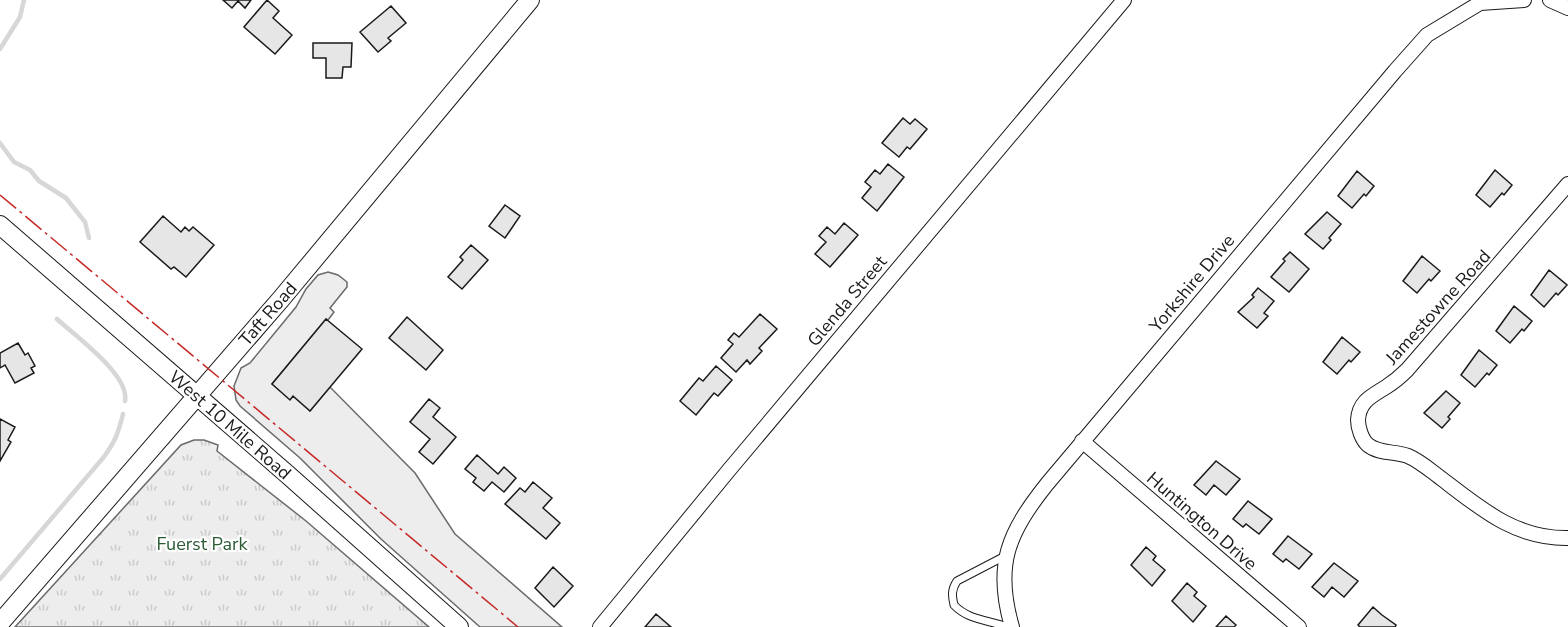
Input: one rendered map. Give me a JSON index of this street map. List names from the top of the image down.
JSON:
{
  "streets": {
    "street": [
      "Yorkshire Drive",
      "Glenda Street",
      "Jamestowne Road",
      "Taft Road",
      "West 10 Mile Road",
      "Huntington Drive"
    ]
  },
  "crossings": [
    ["Yorkshire Drive", "Huntington Drive"],
    ["Taft Road", "West 10 Mile Road"]
  ],
  "parks": ["Fuerst Park"]
}
